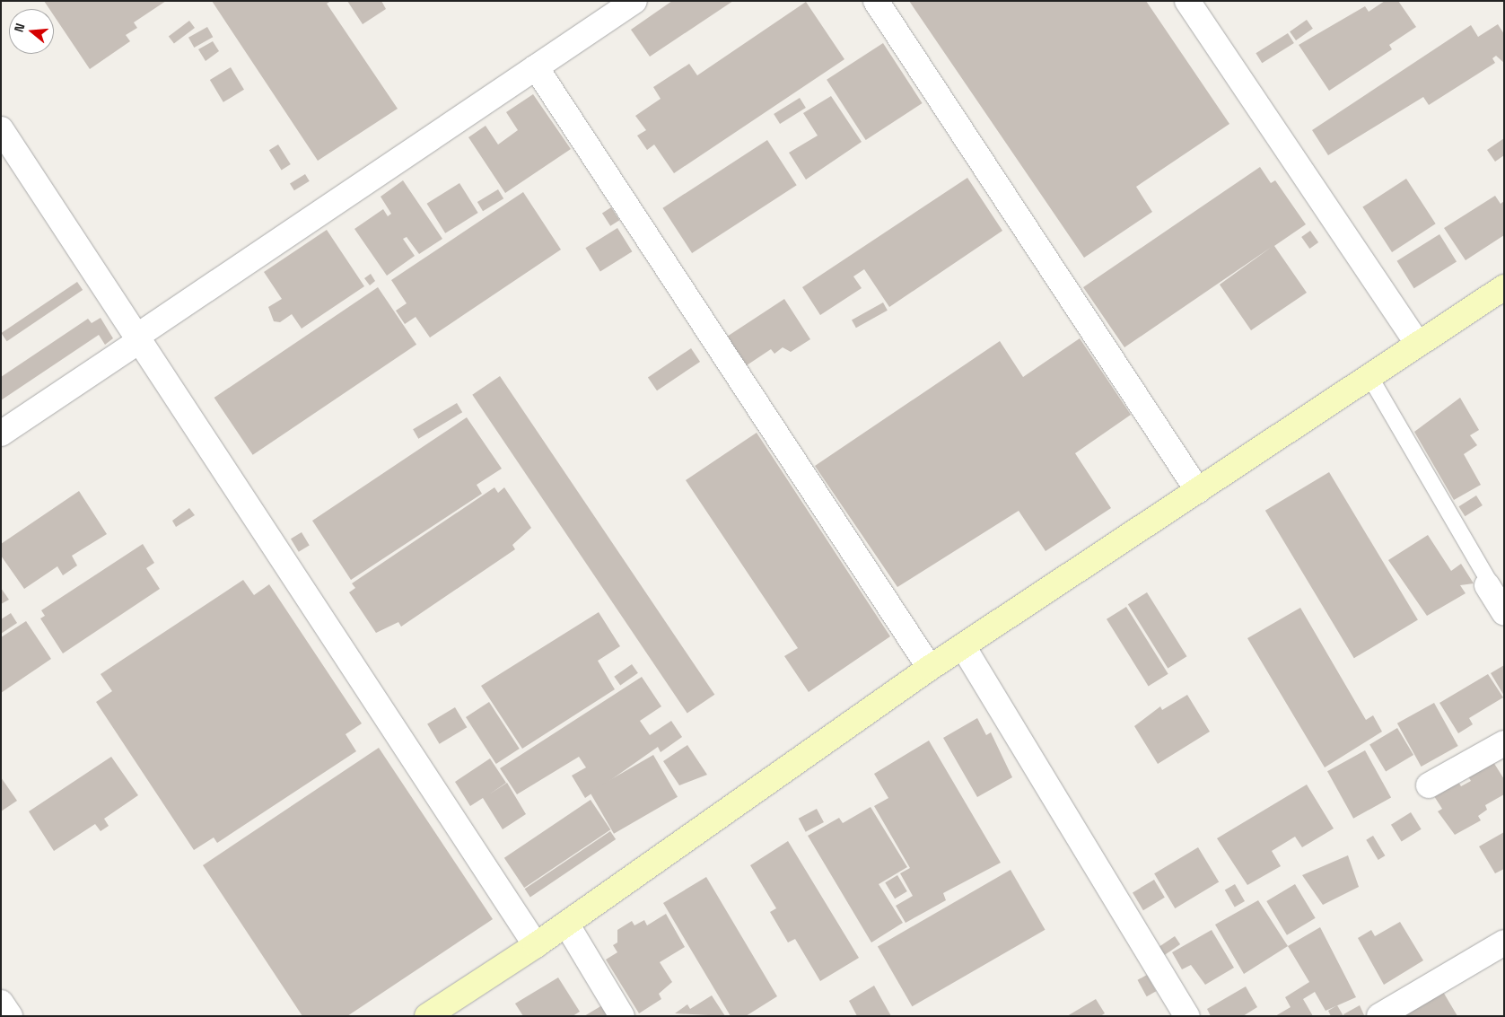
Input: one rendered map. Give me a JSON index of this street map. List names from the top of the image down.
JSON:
{
  "north": "left"
}
